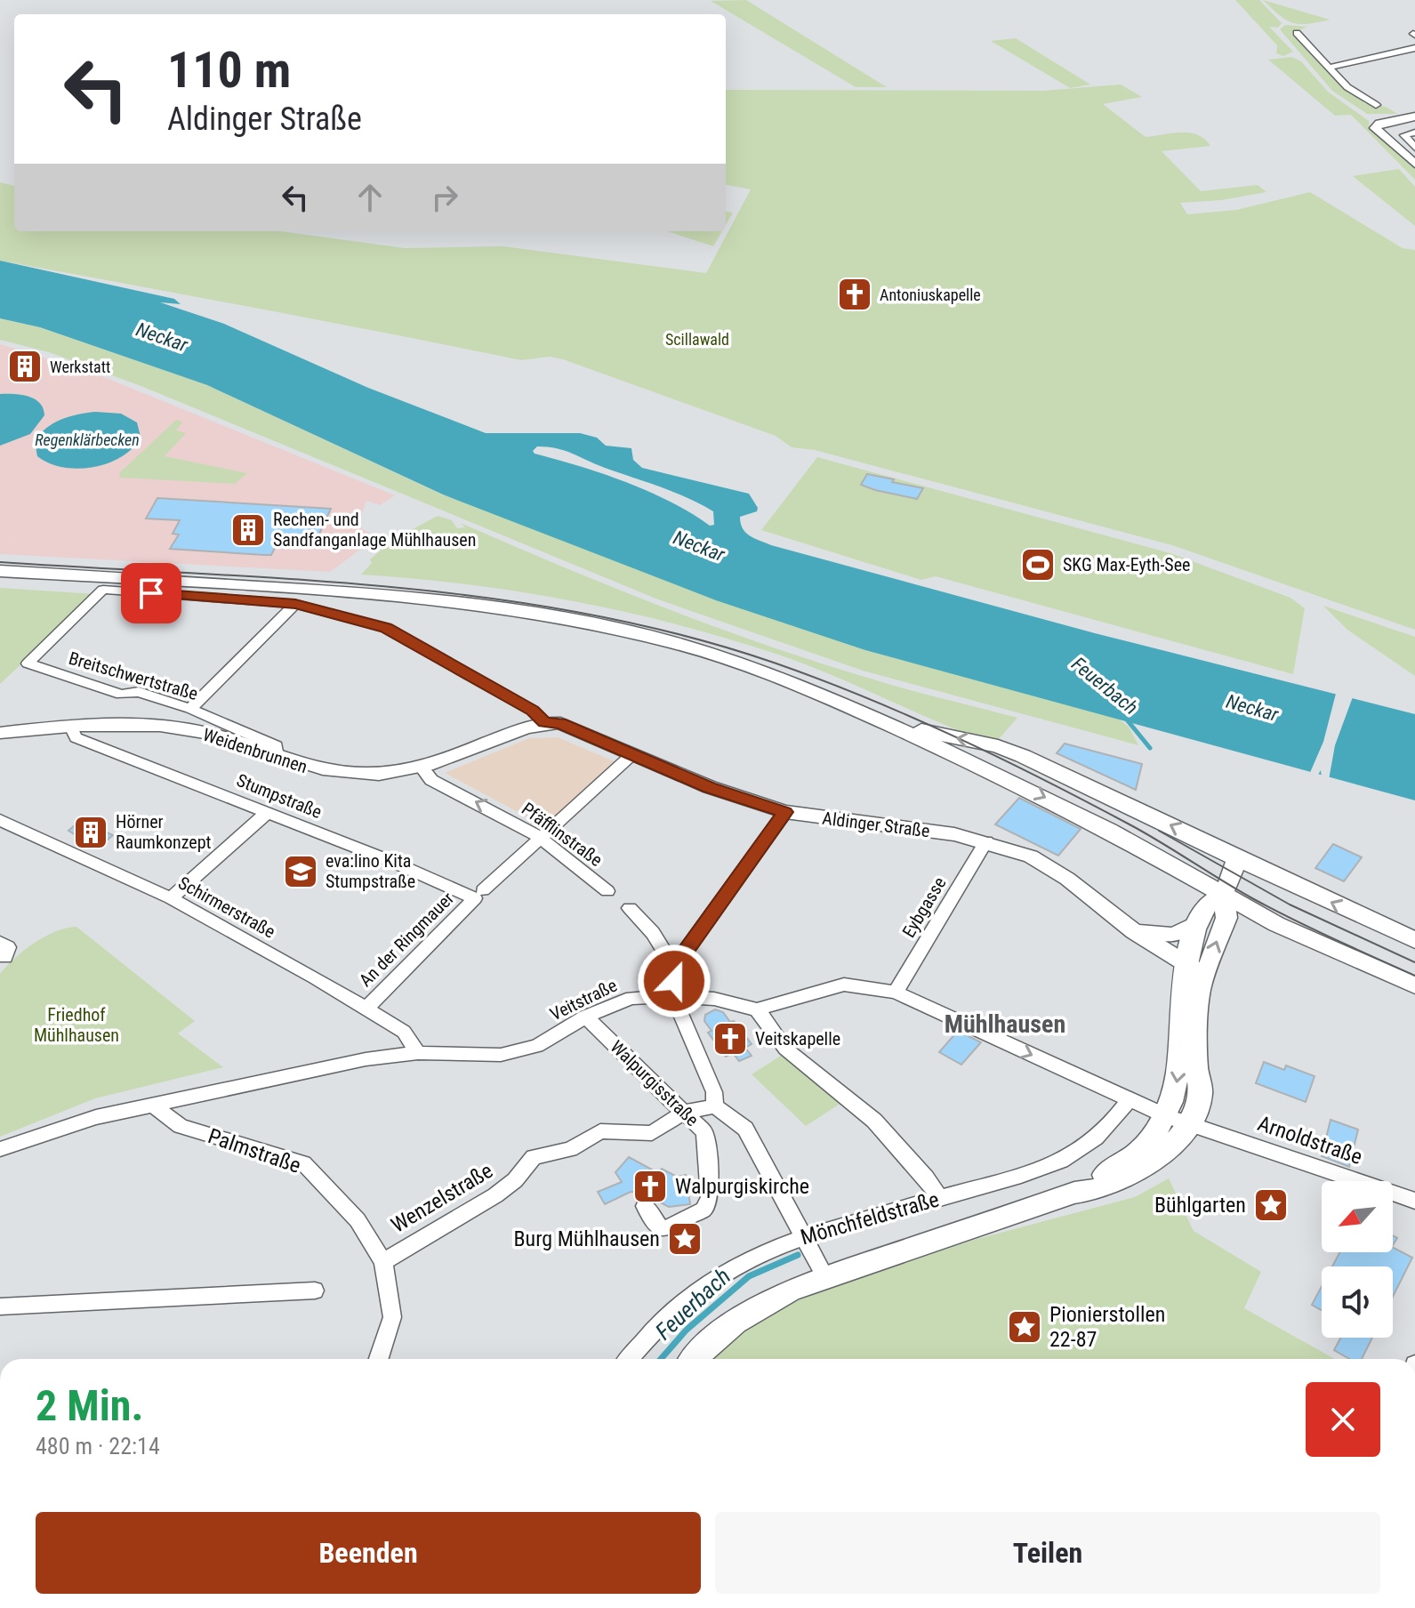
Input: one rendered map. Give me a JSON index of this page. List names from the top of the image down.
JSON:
{
  "streets": {
    "main road": ["Mönchfeldstraße"],
    "street": [
      "Breitschwertstraße",
      "Weidenbrunnen",
      "Stumpstraße",
      "Aldinger Straße",
      "Pfäfflinstraße",
      "Schirmerstraße",
      "Eybgasse",
      "An der Ringmauer",
      "Veitstraße",
      "Walpurgisstraße",
      "Arnoldstraße",
      "Palmstraße",
      "Wenzelstraße"
    ]
  },
  "crossings": [
    ["Breitschwertstraße", "Weidenbrunnen"],
    ["Breitschwertstraße", "Aldinger Straße"],
    ["Weidenbrunnen", "Stumpstraße"],
    ["Weidenbrunnen", "Aldinger Straße"],
    ["Weidenbrunnen", "Pfäfflinstraße"],
    ["Stumpstraße", "An der Ringmauer"],
    ["Aldinger Straße", "Eybgasse"],
    ["Aldinger Straße", "An der Ringmauer"],
    ["Aldinger Straße", "Mönchfeldstraße"],
    ["Pfäfflinstraße", "An der Ringmauer"],
    ["Schirmerstraße", "An der Ringmauer"],
    ["Schirmerstraße", "Veitstraße"],
    ["Veitstraße", "Walpurgisstraße"],
    ["Veitstraße", "Palmstraße"],
    ["Walpurgisstraße", "Wenzelstraße"],
    ["Arnoldstraße", "Mönchfeldstraße"],
    ["Palmstraße", "Wenzelstraße"]
  ],
  "one_way": ["Pfäfflinstraße"],
  "districts": ["Mühlhausen"],
  "water": ["Neckar", "Regenklärbecken", "Feuerbach"],
  "parks": ["Scillawald", "Friedhof Mühlhausen"],
  "places": {
    "church": ["Antoniuskapelle", "Veitskapelle", "Walpurgiskirche"],
    "building": ["Werkstatt", "Rechen- und Sandfanganlage Mühlhausen", "Hörner Raumkonzept"],
    "sports": ["SKG Max-Eyth-See"],
    "school or university": ["eva:lino Kita Stumpstraße"],
    "place": ["Bühlgarten", "Burg Mühlhausen", "Pionierstollen 22-87"]
  },
  "north": "bottom left",
  "page": {
    "turn": ["110 m", "Aldinger Straße"],
    "heading": ["2 Min.", "480 m · 22:14"],
    "buttons": ["Beenden", "Teilen"]
  }
}
